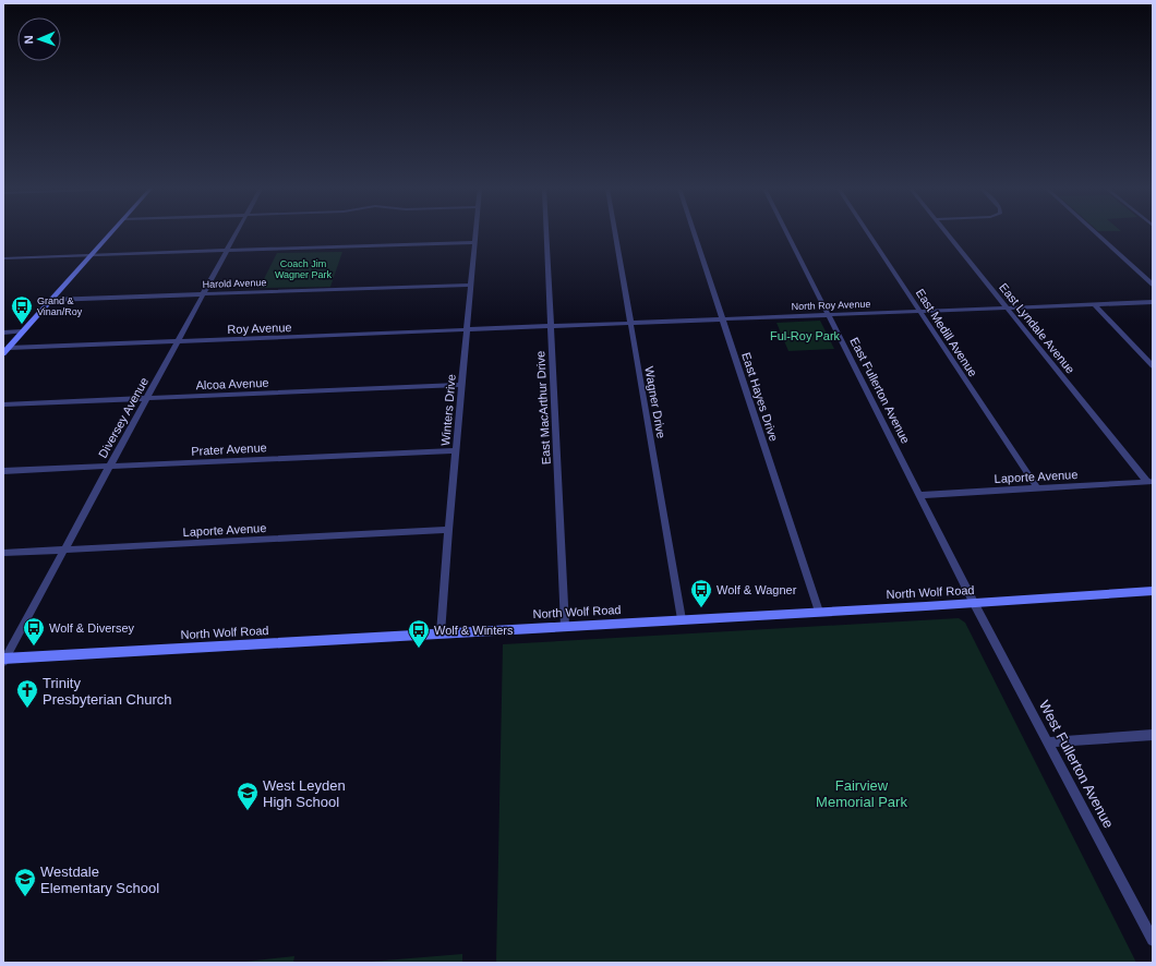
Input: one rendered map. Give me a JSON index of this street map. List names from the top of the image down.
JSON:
{
  "streets": {
    "main road": ["North Wolf Road"],
    "street": [
      "Harold Avenue",
      "North Roy Avenue",
      "Roy Avenue",
      "East Lyndale Avenue",
      "East Medill Avenue",
      "Alcoa Avenue",
      "East Fullerton Avenue",
      "East Hayes Drive",
      "Wagner Drive",
      "East MacArthur Drive",
      "Winters Drive",
      "Diversey Avenue",
      "Prater Avenue",
      "Laporte Avenue",
      "West Fullerton Avenue"
    ]
  },
  "crossings": [
    ["Harold Avenue", "Winters Drive"],
    ["Harold Avenue", "Diversey Avenue"],
    ["North Roy Avenue", "Roy Avenue"],
    ["North Roy Avenue", "East Lyndale Avenue"],
    ["North Roy Avenue", "East Medill Avenue"],
    ["North Roy Avenue", "East Fullerton Avenue"],
    ["North Roy Avenue", "East Hayes Drive"],
    ["North Roy Avenue", "Wagner Drive"],
    ["North Roy Avenue", "East MacArthur Drive"],
    ["Roy Avenue", "Winters Drive"],
    ["Roy Avenue", "Diversey Avenue"],
    ["East Lyndale Avenue", "Laporte Avenue"],
    ["East Medill Avenue", "Laporte Avenue"],
    ["Alcoa Avenue", "Winters Drive"],
    ["Alcoa Avenue", "Diversey Avenue"],
    ["East Fullerton Avenue", "Laporte Avenue"],
    ["East Fullerton Avenue", "North Wolf Road"],
    ["East Fullerton Avenue", "West Fullerton Avenue"],
    ["East Hayes Drive", "North Wolf Road"],
    ["Wagner Drive", "North Wolf Road"],
    ["East MacArthur Drive", "North Wolf Road"],
    ["Winters Drive", "Prater Avenue"],
    ["Winters Drive", "Laporte Avenue"],
    ["Winters Drive", "North Wolf Road"],
    ["Diversey Avenue", "Prater Avenue"],
    ["Diversey Avenue", "Laporte Avenue"],
    ["Diversey Avenue", "North Wolf Road"],
    ["North Wolf Road", "West Fullerton Avenue"]
  ],
  "parks": ["Coach Jim Wagner Park", "Ful-Roy Park", "Fairview Memorial Park"],
  "places": {
    "bus stop": [
      "Grand & Vinan/Roy",
      "Wolf & Wagner",
      "Wolf & Diversey",
      "Wolf & Winters"
    ],
    "church": ["Trinity Presbyterian Church"],
    "school or university": ["West Leyden High School", "Westdale Elementary School"]
  },
  "north": "left"
}
